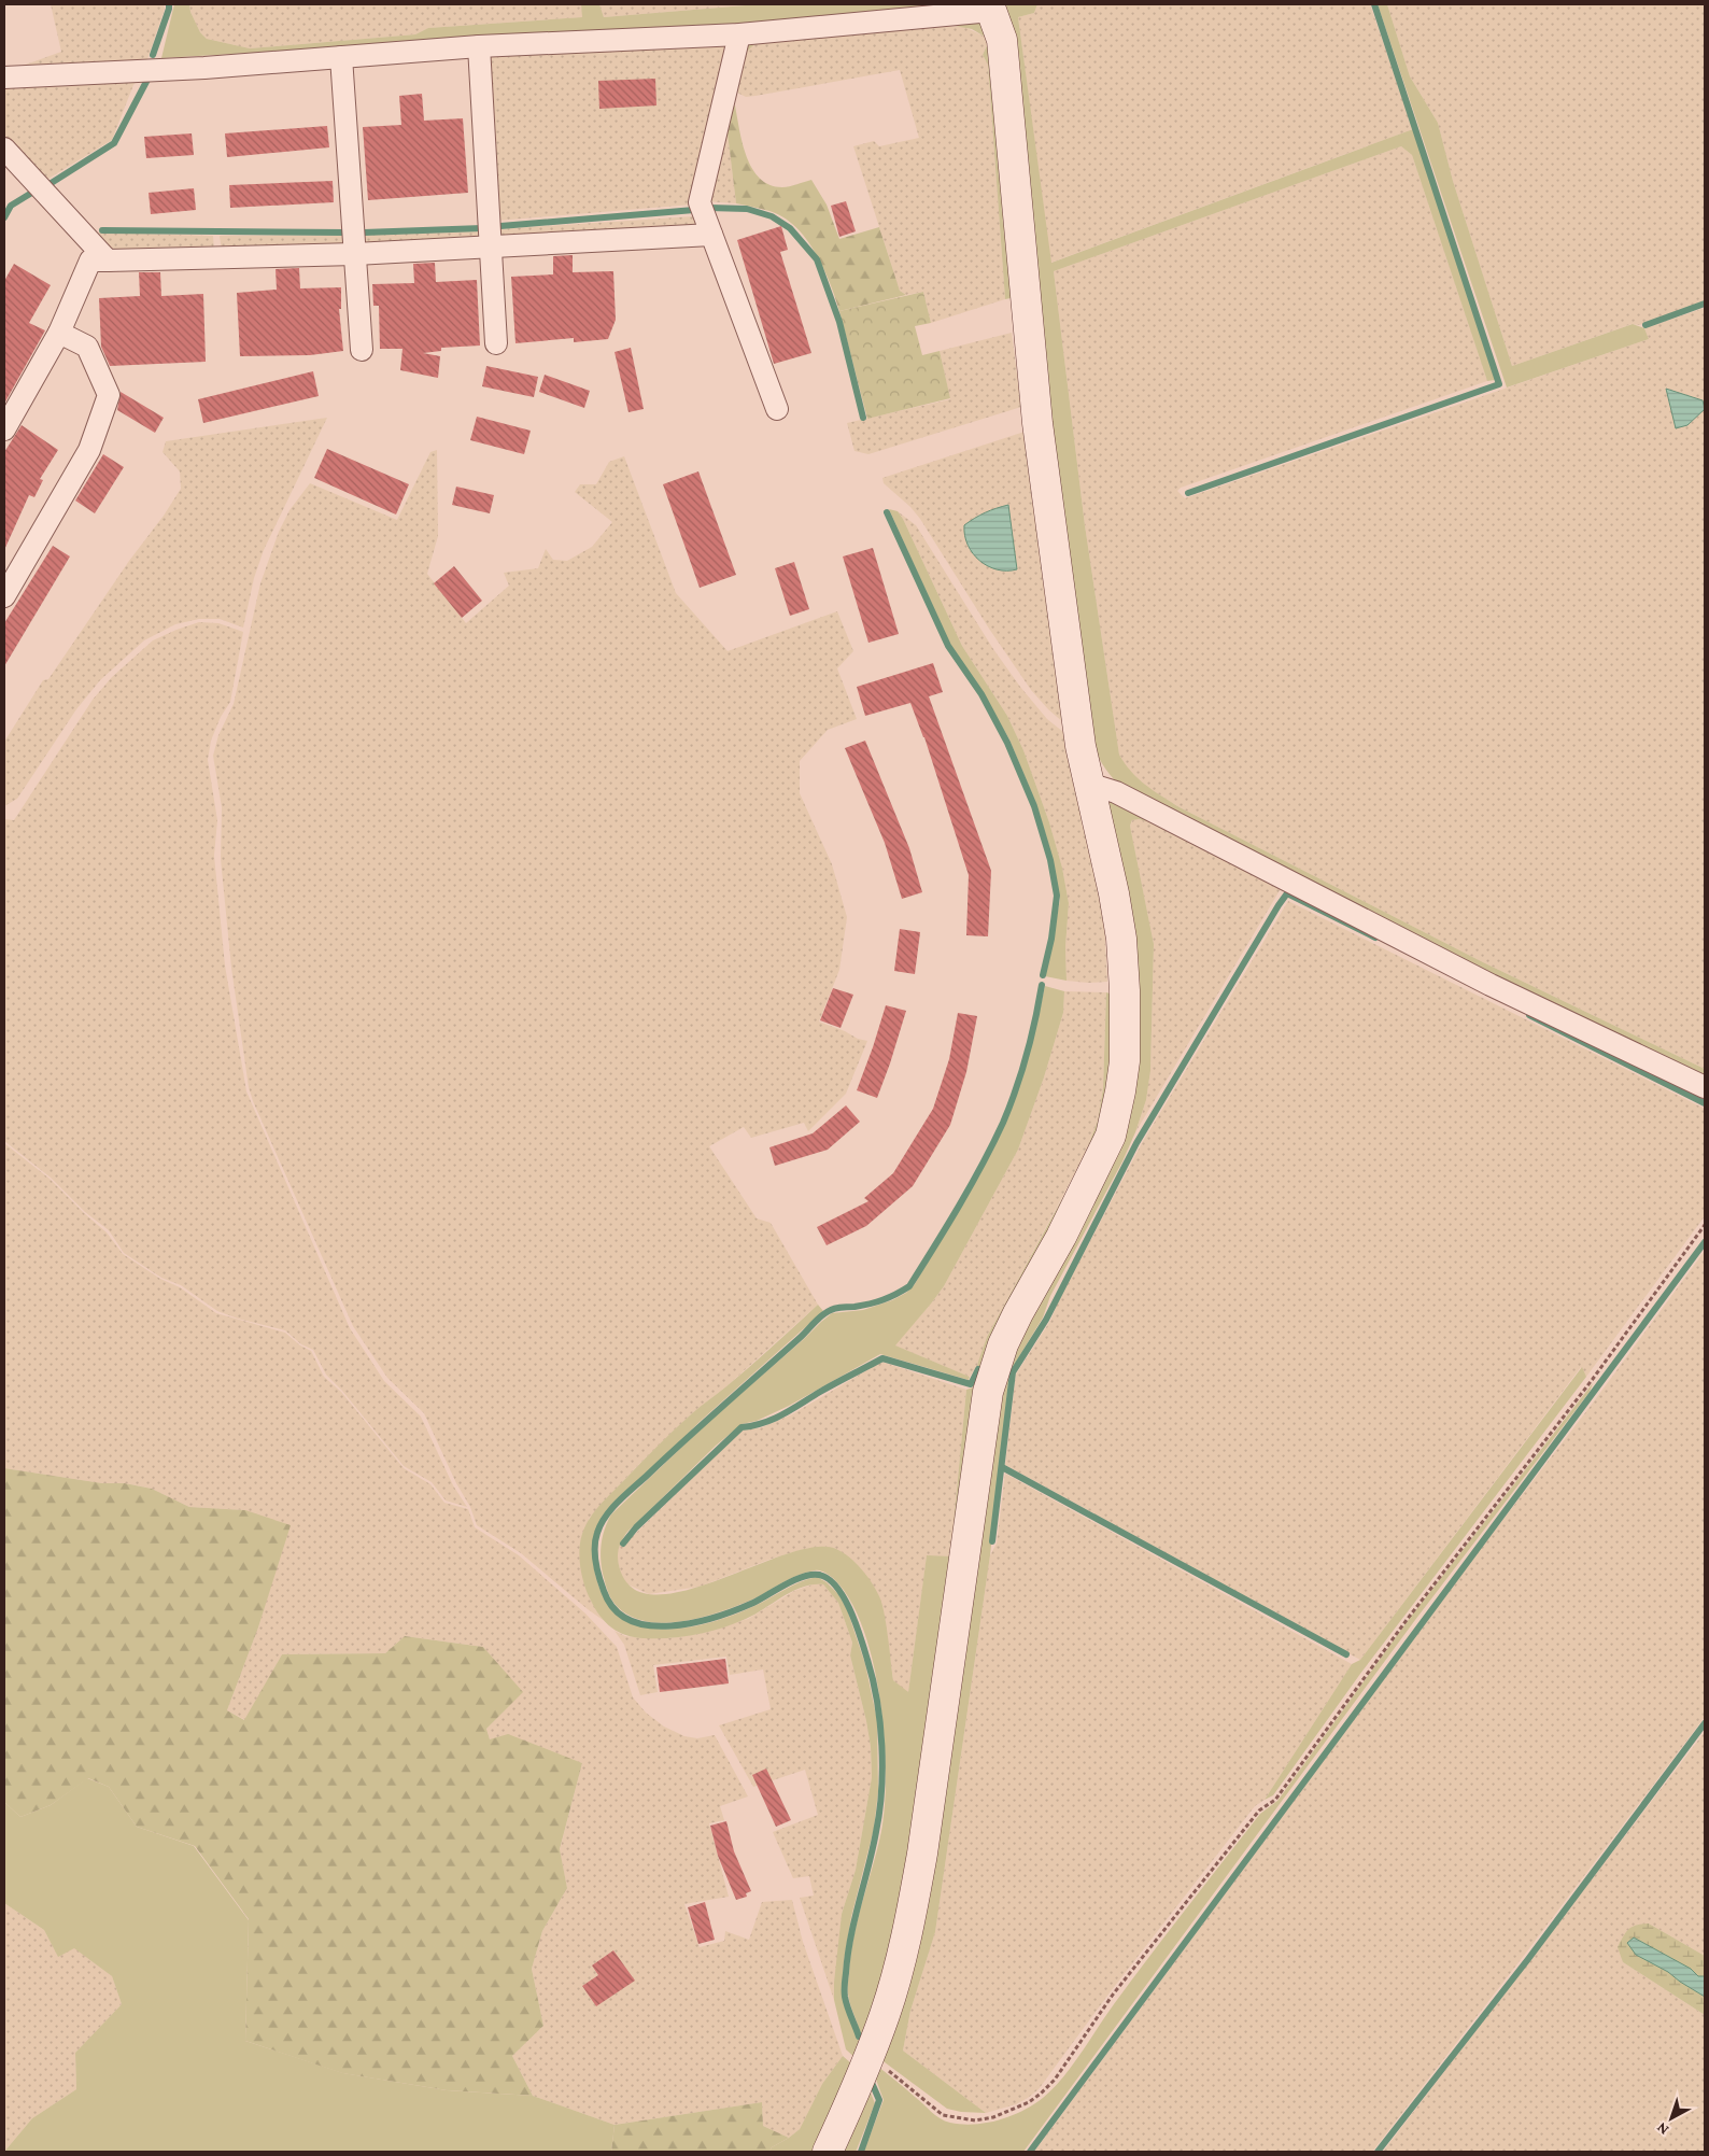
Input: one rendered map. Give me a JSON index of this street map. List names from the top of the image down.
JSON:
{
  "north": "bottom left"
}
